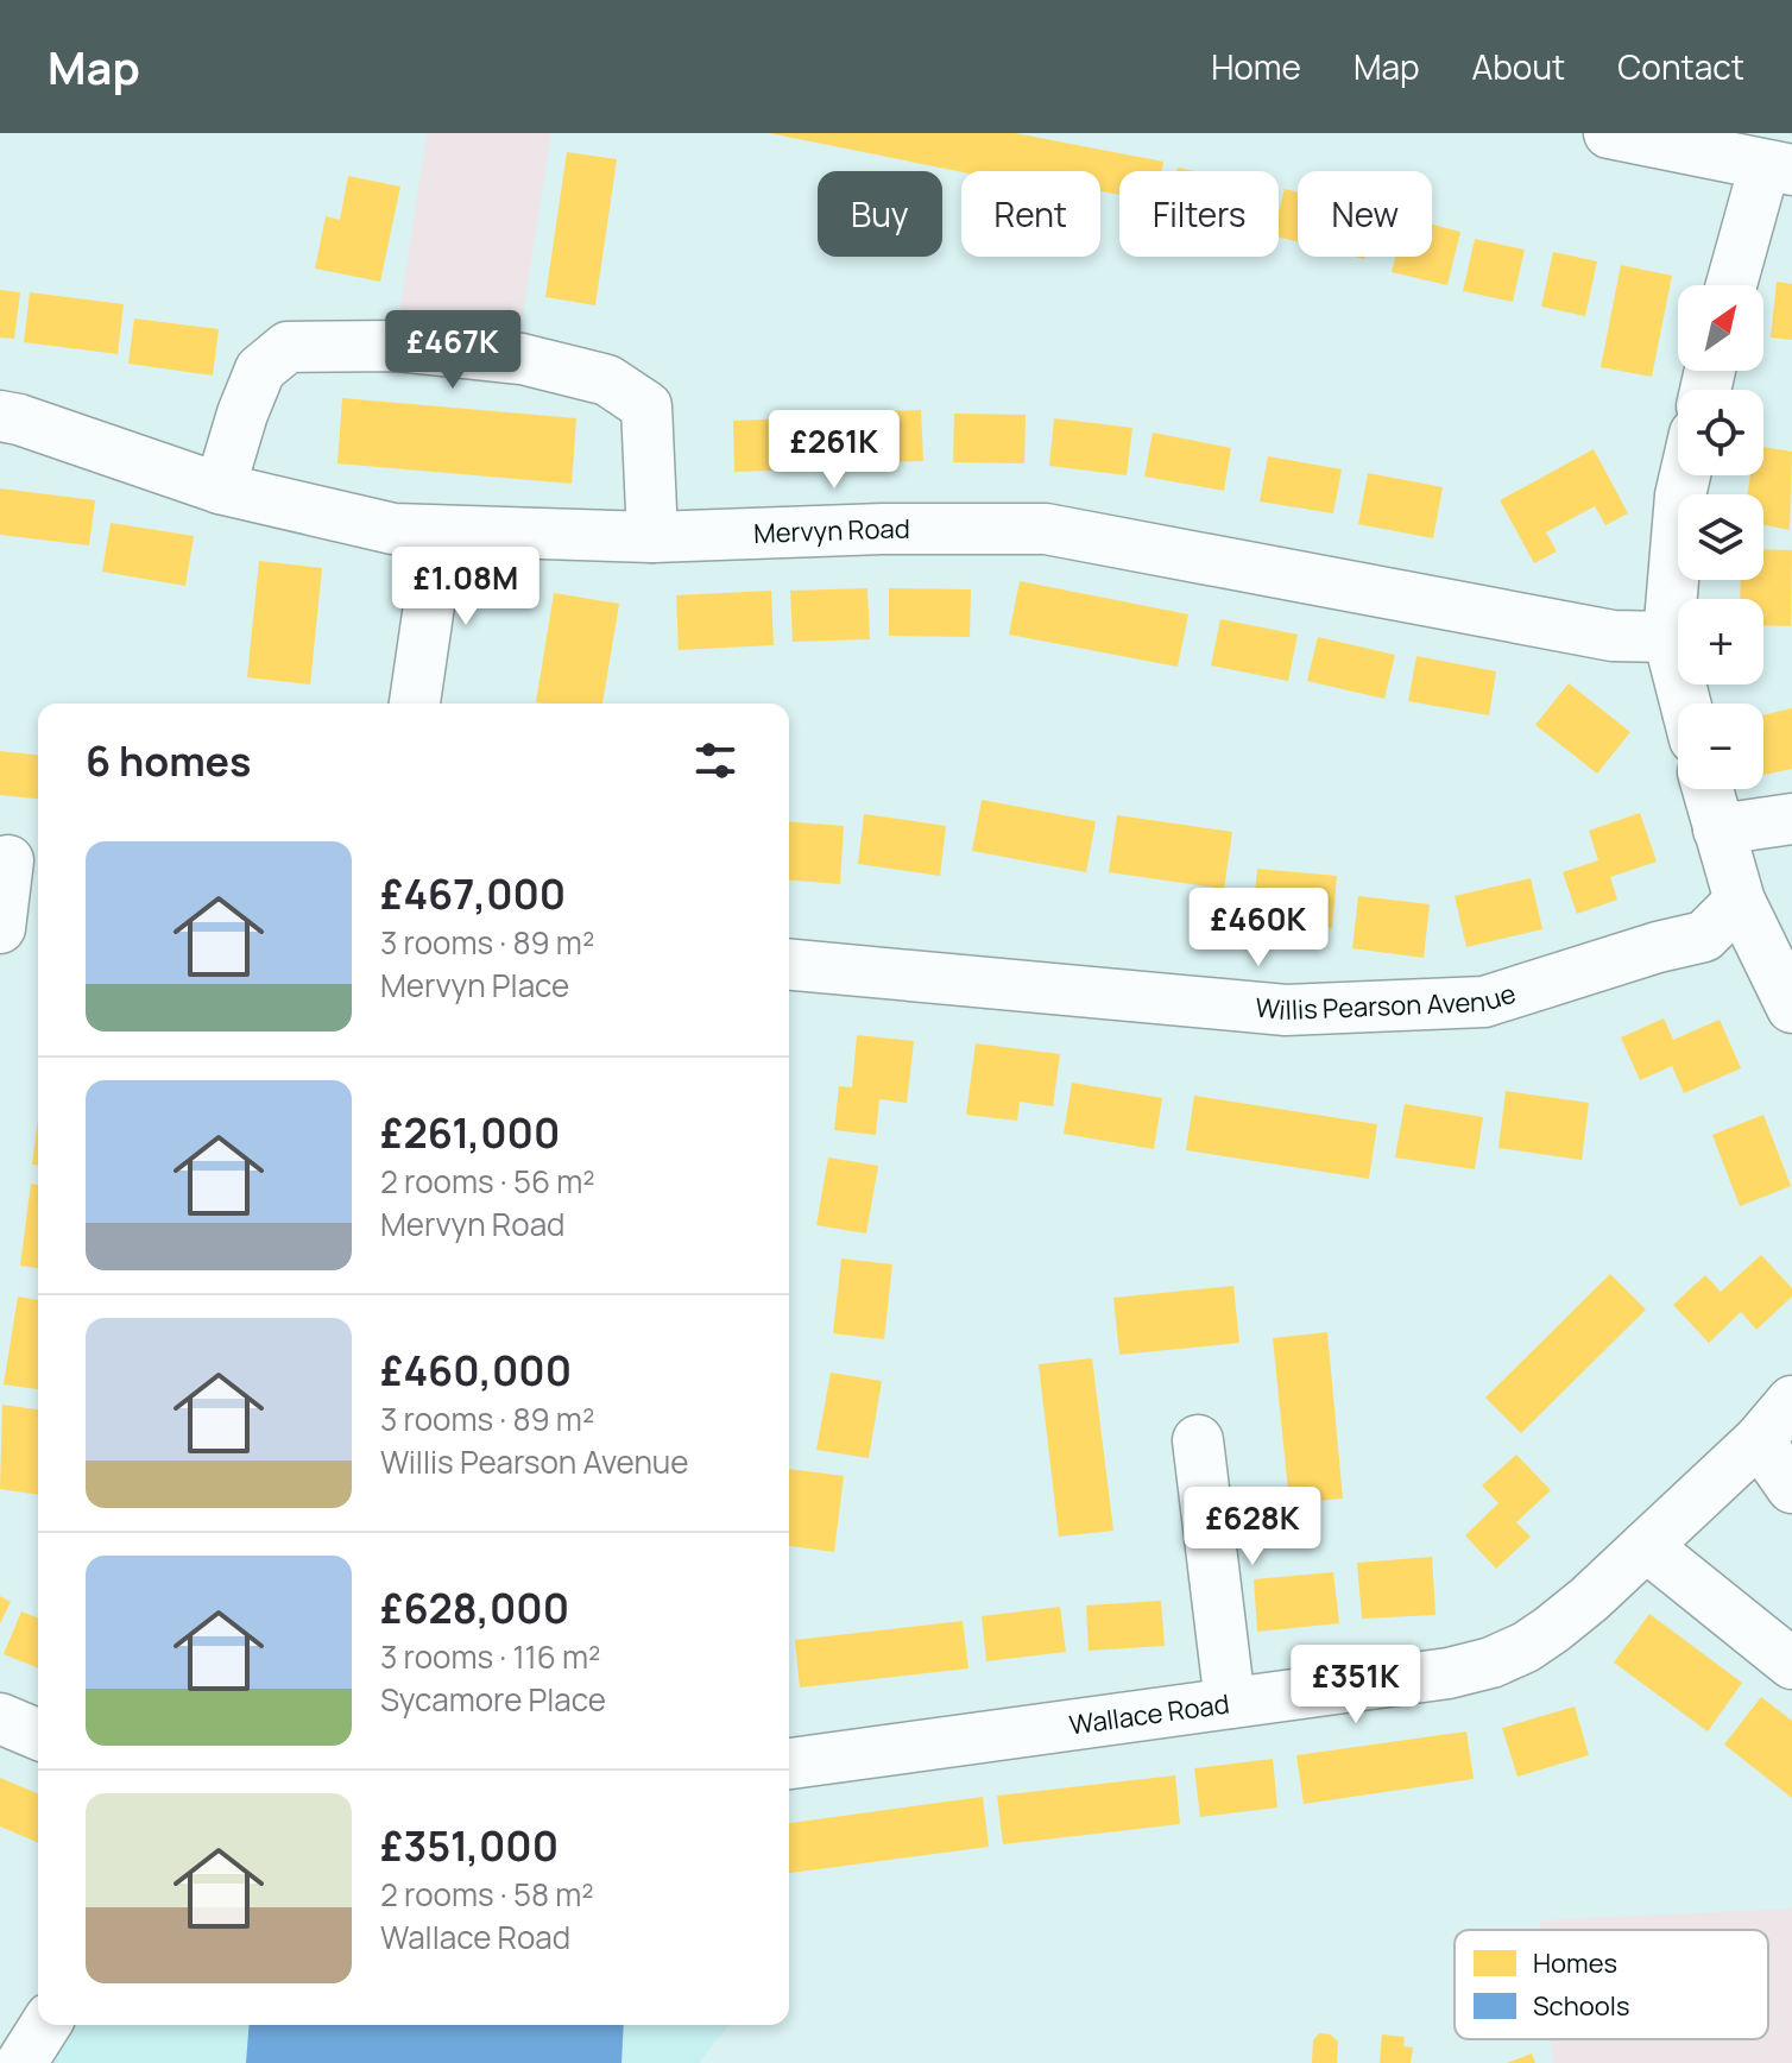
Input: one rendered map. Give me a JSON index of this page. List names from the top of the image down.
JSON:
{
  "streets": {
    "street": ["Mervyn Road", "Willis Pearson Avenue", "Wallace Road"]
  },
  "legend": ["Homes", "Schools"],
  "north": "top right",
  "page": {
    "header": "Map",
    "nav": [
      "Home",
      "Map",
      "About",
      "Contact"
    ],
    "chip": [
      "Buy",
      "Rent",
      "Filters",
      "New"
    ],
    "map_buttons": ["+", "−"],
    "price": [
      "£467K",
      "£261K",
      "£1.08M",
      "£460K",
      "£628K",
      "£351K"
    ],
    "heading": "6 homes",
    "list": [
      {
        "name": "£467,000",
        "note": "3 rooms · 89 m² · Mervyn Place"
      },
      {
        "name": "£261,000",
        "note": "2 rooms · 56 m² · Mervyn Road"
      },
      {
        "name": "£460,000",
        "note": "3 rooms · 89 m² · Willis Pearson Avenue"
      },
      {
        "name": "£628,000",
        "note": "3 rooms · 116 m² · Sycamore Place"
      },
      {
        "name": "£351,000",
        "note": "2 rooms · 58 m² · Wallace Road"
      }
    ]
  }
}
